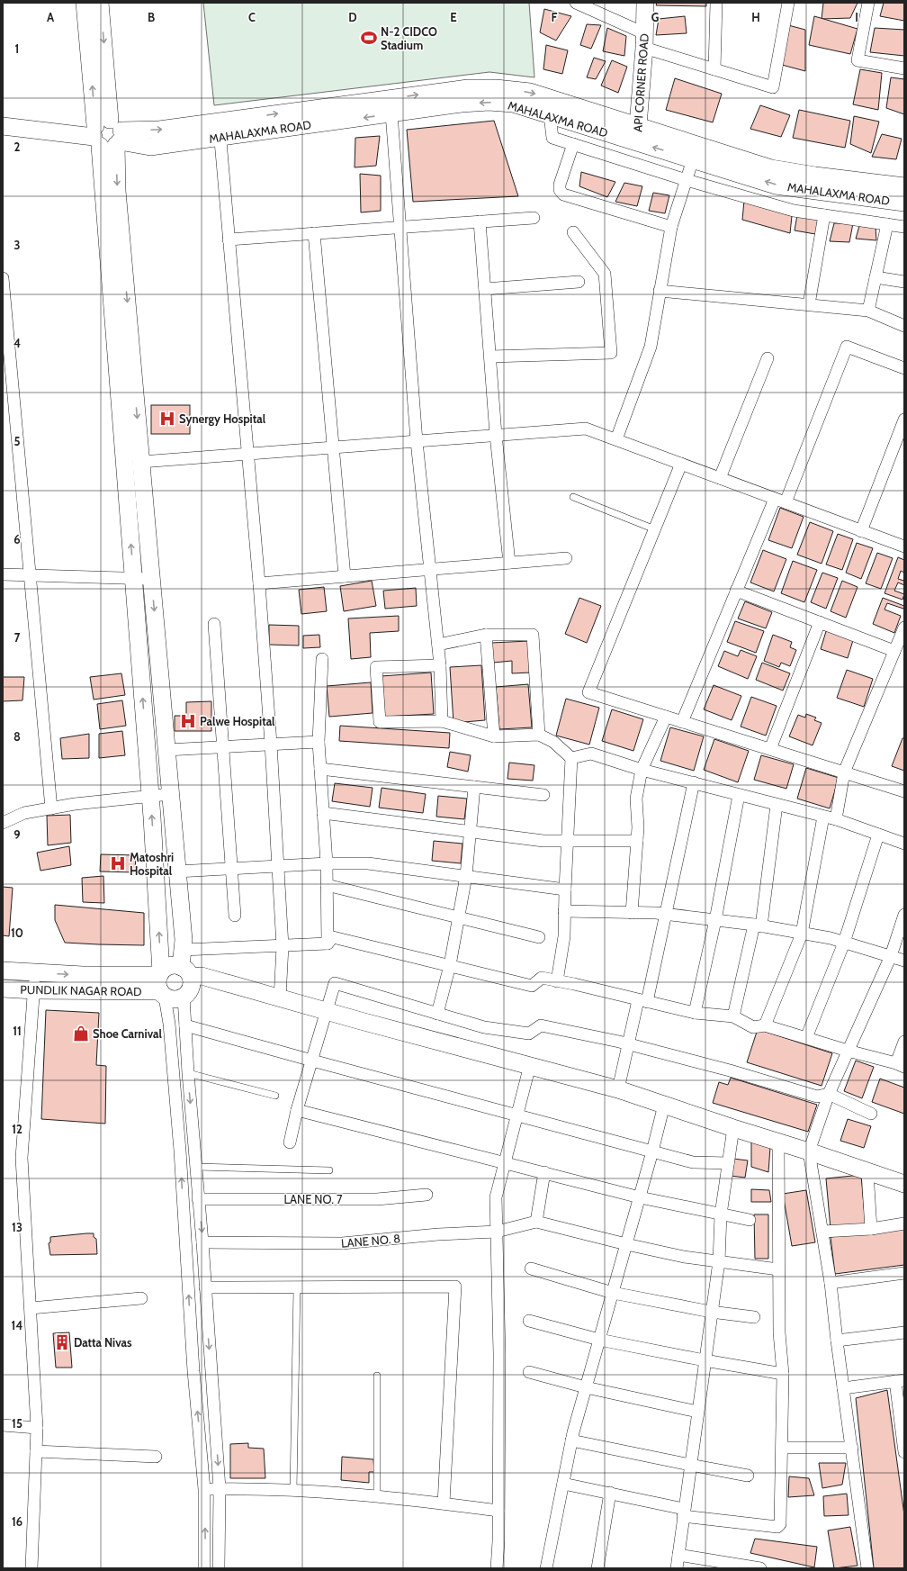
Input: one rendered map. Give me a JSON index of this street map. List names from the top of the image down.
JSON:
{
  "streets": {
    "street": [
      "API CORNER ROAD",
      "MAHALAXMA ROAD",
      "PUNDLIK NAGAR ROAD",
      "LANE NO. 7",
      "LANE NO. 8"
    ]
  },
  "crossings": [
    ["API CORNER ROAD", "MAHALAXMA ROAD"]
  ],
  "places": {
    "sports": ["N-2 CIDCO Stadium"],
    "hospital": ["Synergy Hospital", "Palwe Hospital", "Matoshri Hospital"],
    "shop": ["Shoe Carnival"],
    "building": ["Datta Nivas"]
  },
  "grid": {
    "columns": [
      "A",
      "B",
      "C",
      "D",
      "E",
      "F",
      "G",
      "H",
      "I"
    ],
    "rows": [
      "1",
      "2",
      "3",
      "4",
      "5",
      "6",
      "7",
      "8",
      "9",
      "10",
      "11",
      "12",
      "13",
      "14",
      "15",
      "16"
    ]
  }
}
